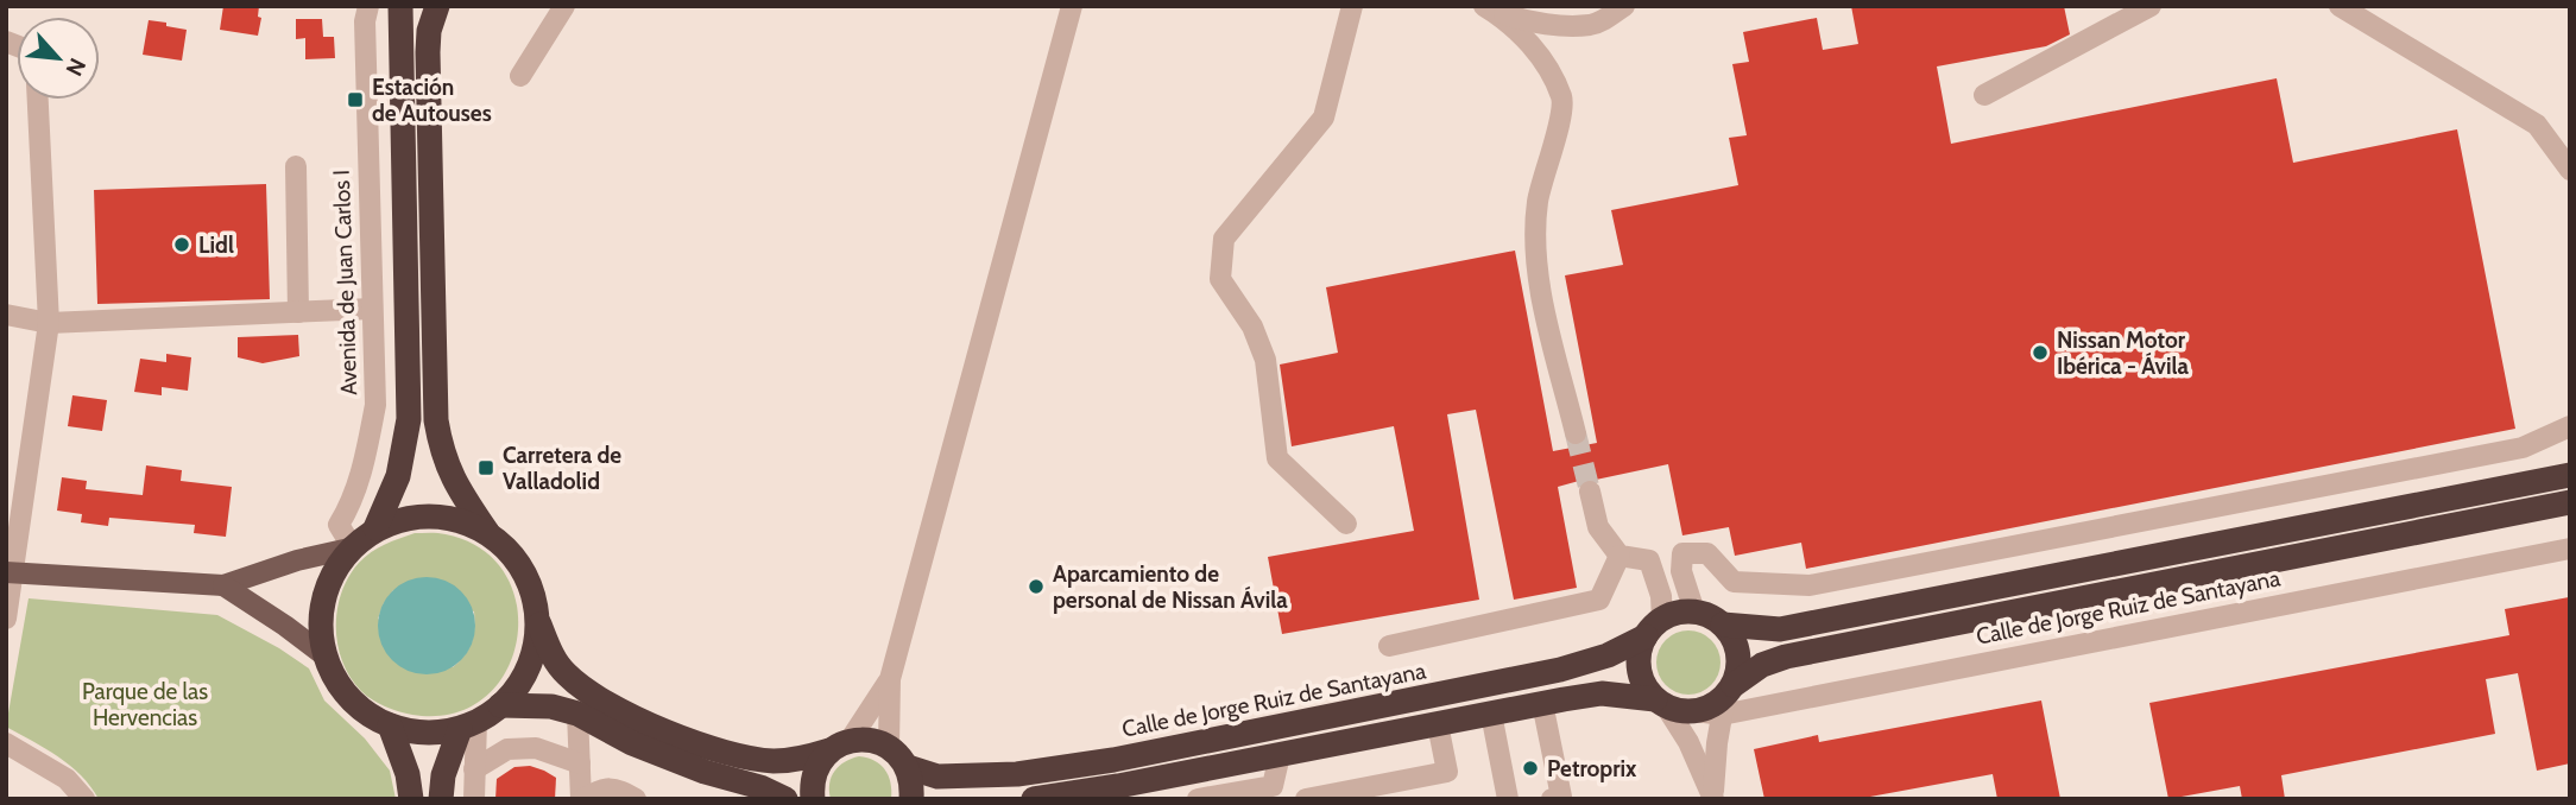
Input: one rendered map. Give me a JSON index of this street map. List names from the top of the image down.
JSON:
{
  "streets": {
    "highway": ["Calle de Jorge Ruiz de Santayana"],
    "street": ["Avenida de Juan Carlos I"]
  },
  "parks": ["Parque de las Hervencias"],
  "places": {
    "transit": ["Estación de Autouses", "Carretera de Valladolid"],
    "other": [
      "Lidl",
      "Nissan Motor Ibérica - Ávila",
      "Aparcamiento de personal de Nissan Ávila",
      "Petroprix"
    ]
  },
  "north": "bottom right"
}
